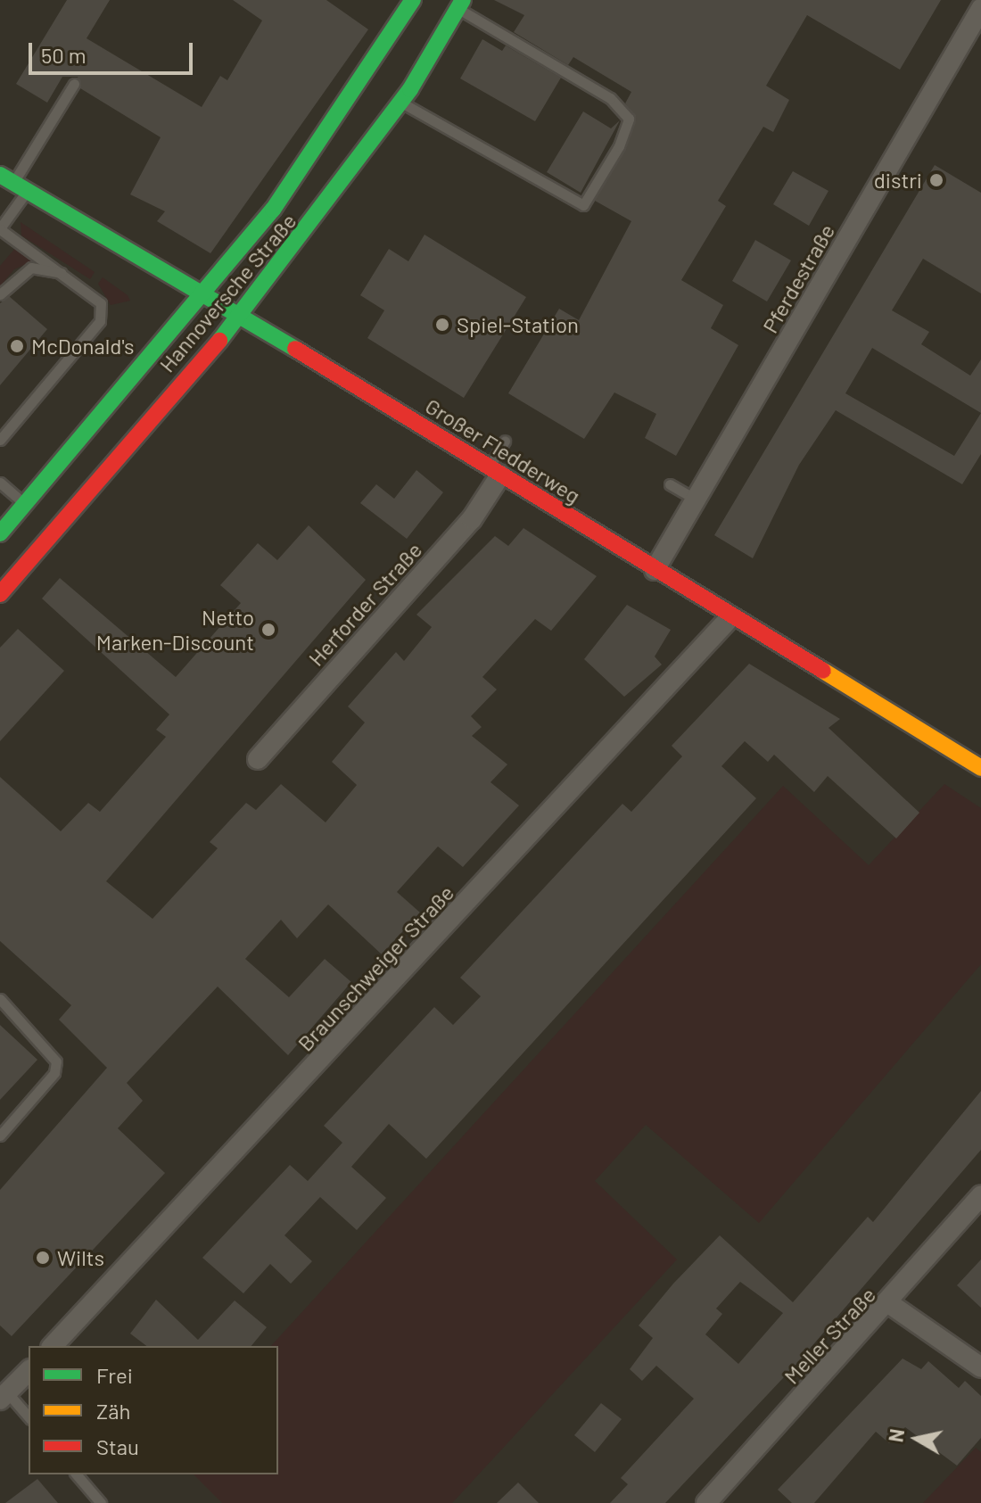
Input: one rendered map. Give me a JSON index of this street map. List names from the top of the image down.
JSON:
{
  "streets": {
    "main road": ["Hannoversche Straße", "Großer Fledderweg"],
    "street": [
      "Pferdestraße",
      "Herforder Straße",
      "Braunschweiger Straße",
      "Meller Straße"
    ]
  },
  "crossings": [
    ["Pferdestraße", "Großer Fledderweg"],
    ["Hannoversche Straße", "Großer Fledderweg"],
    ["Großer Fledderweg", "Herforder Straße"],
    ["Großer Fledderweg", "Braunschweiger Straße"]
  ],
  "places": [
    "distri",
    "Spiel-Station",
    "McDonald's",
    "Netto Marken-Discount",
    "Wilts"
  ],
  "legend": ["Frei", "Zäh", "Stau"],
  "scale_bar": "50 m",
  "north": "left"
}
